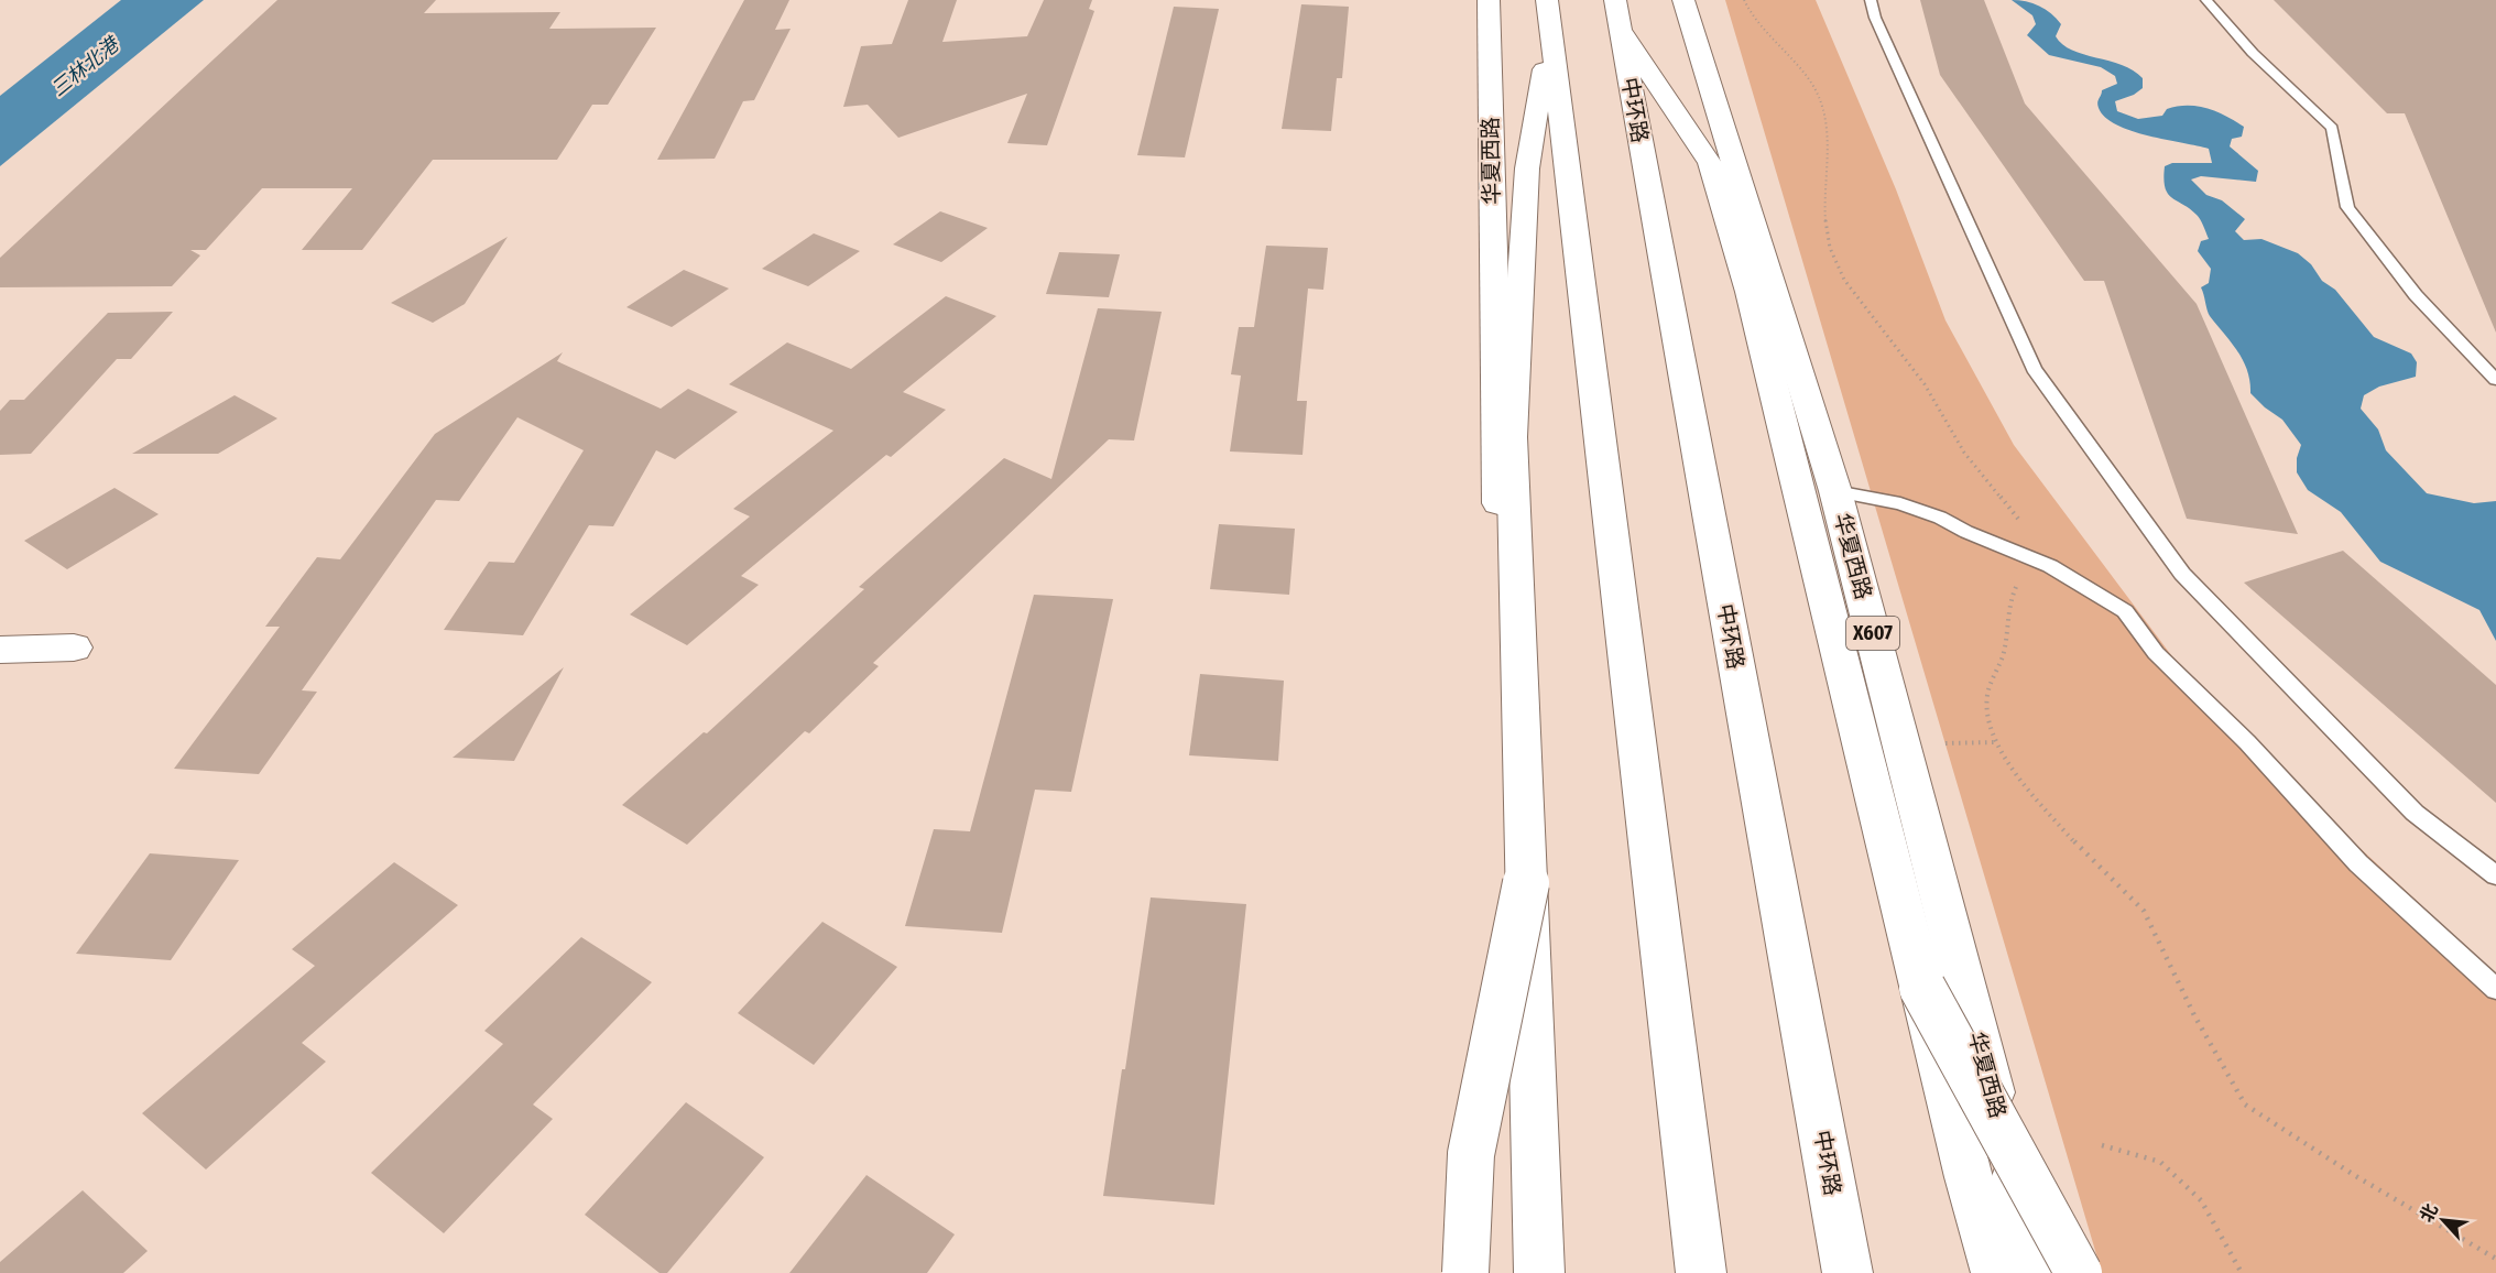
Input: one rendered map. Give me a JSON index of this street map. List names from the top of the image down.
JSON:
{
  "streets": {
    "main road": ["中环路", "华夏西路", "X607"]
  },
  "water": ["三林北港"],
  "north": "top left"
}
